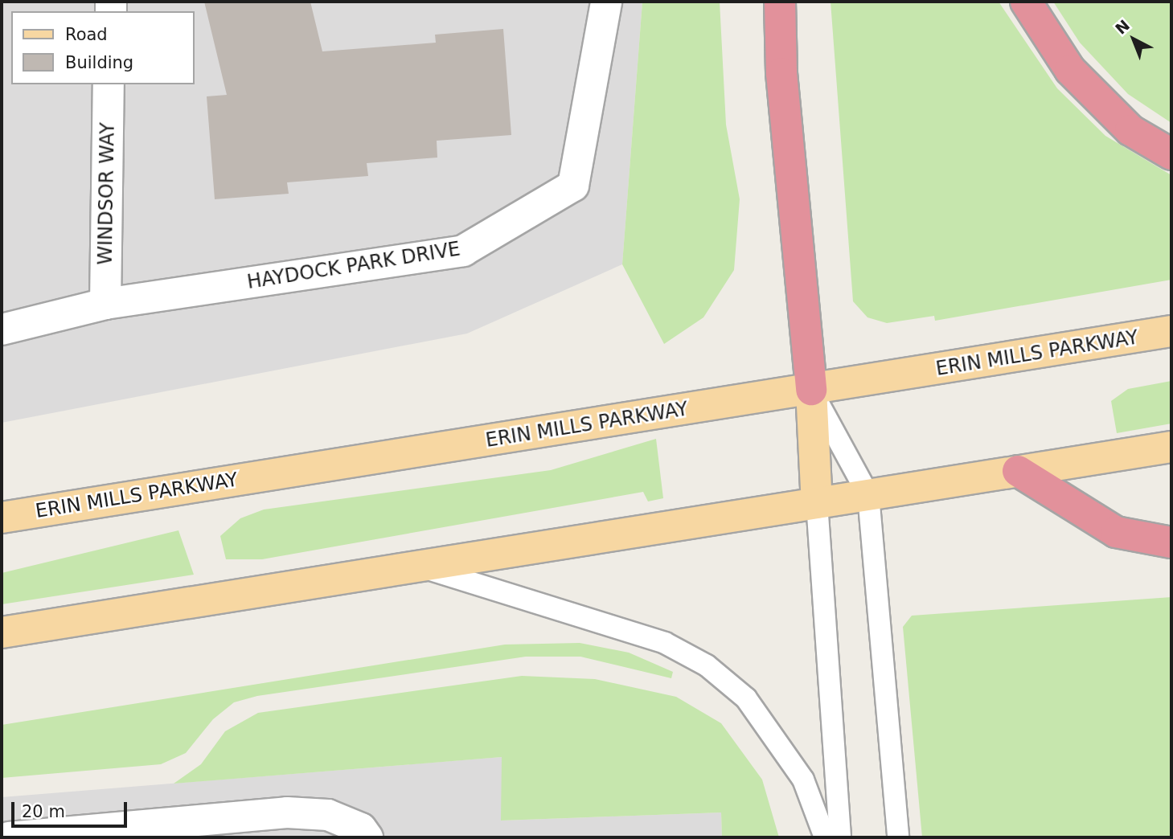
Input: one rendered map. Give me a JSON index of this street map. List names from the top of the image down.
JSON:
{
  "streets": {
    "main road": ["ERIN MILLS PARKWAY"],
    "street": ["WINDSOR WAY", "HAYDOCK PARK DRIVE"]
  },
  "crossings": [
    ["WINDSOR WAY", "HAYDOCK PARK DRIVE"]
  ],
  "legend": ["Road", "Building"],
  "scale_bar": "20 m",
  "north": "top left"
}
